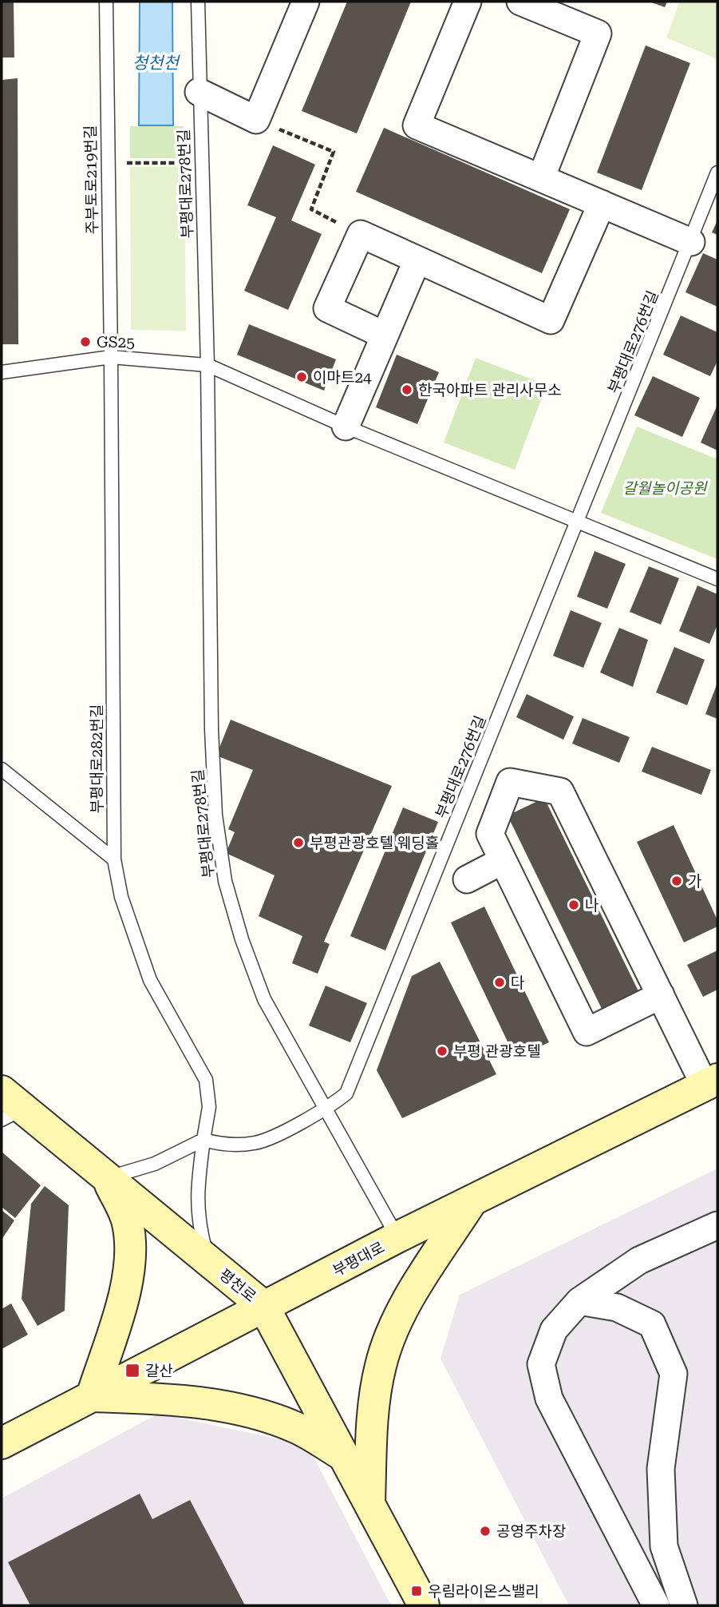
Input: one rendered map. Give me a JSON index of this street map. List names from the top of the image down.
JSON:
{
  "streets": {
    "main road": ["부평대로", "평천로"],
    "lane": [
      "주부토로219번길",
      "부평대로278번길",
      "부평대로276번길",
      "부평대로282번길"
    ]
  },
  "crossings": [
    ["주부토로219번길", "부평대로282번길"],
    ["부평대로278번길", "부평대로276번길"],
    ["부평대로278번길", "부평대로"],
    ["부평대로276번길", "부평대로282번길"],
    ["부평대로282번길", "평천로"],
    ["부평대로", "평천로"]
  ],
  "water": ["청천천"],
  "parks": ["갈월놀이공원"],
  "places": {
    "other": [
      "GS25",
      "이마트24",
      "한국아파트 관리사무소",
      "부평관광호텔 웨딩홀",
      "가",
      "나",
      "다",
      "부평 관광호텔",
      "공영주차장"
    ],
    "transit": ["갈산", "우림라이온스밸리"]
  }
}
